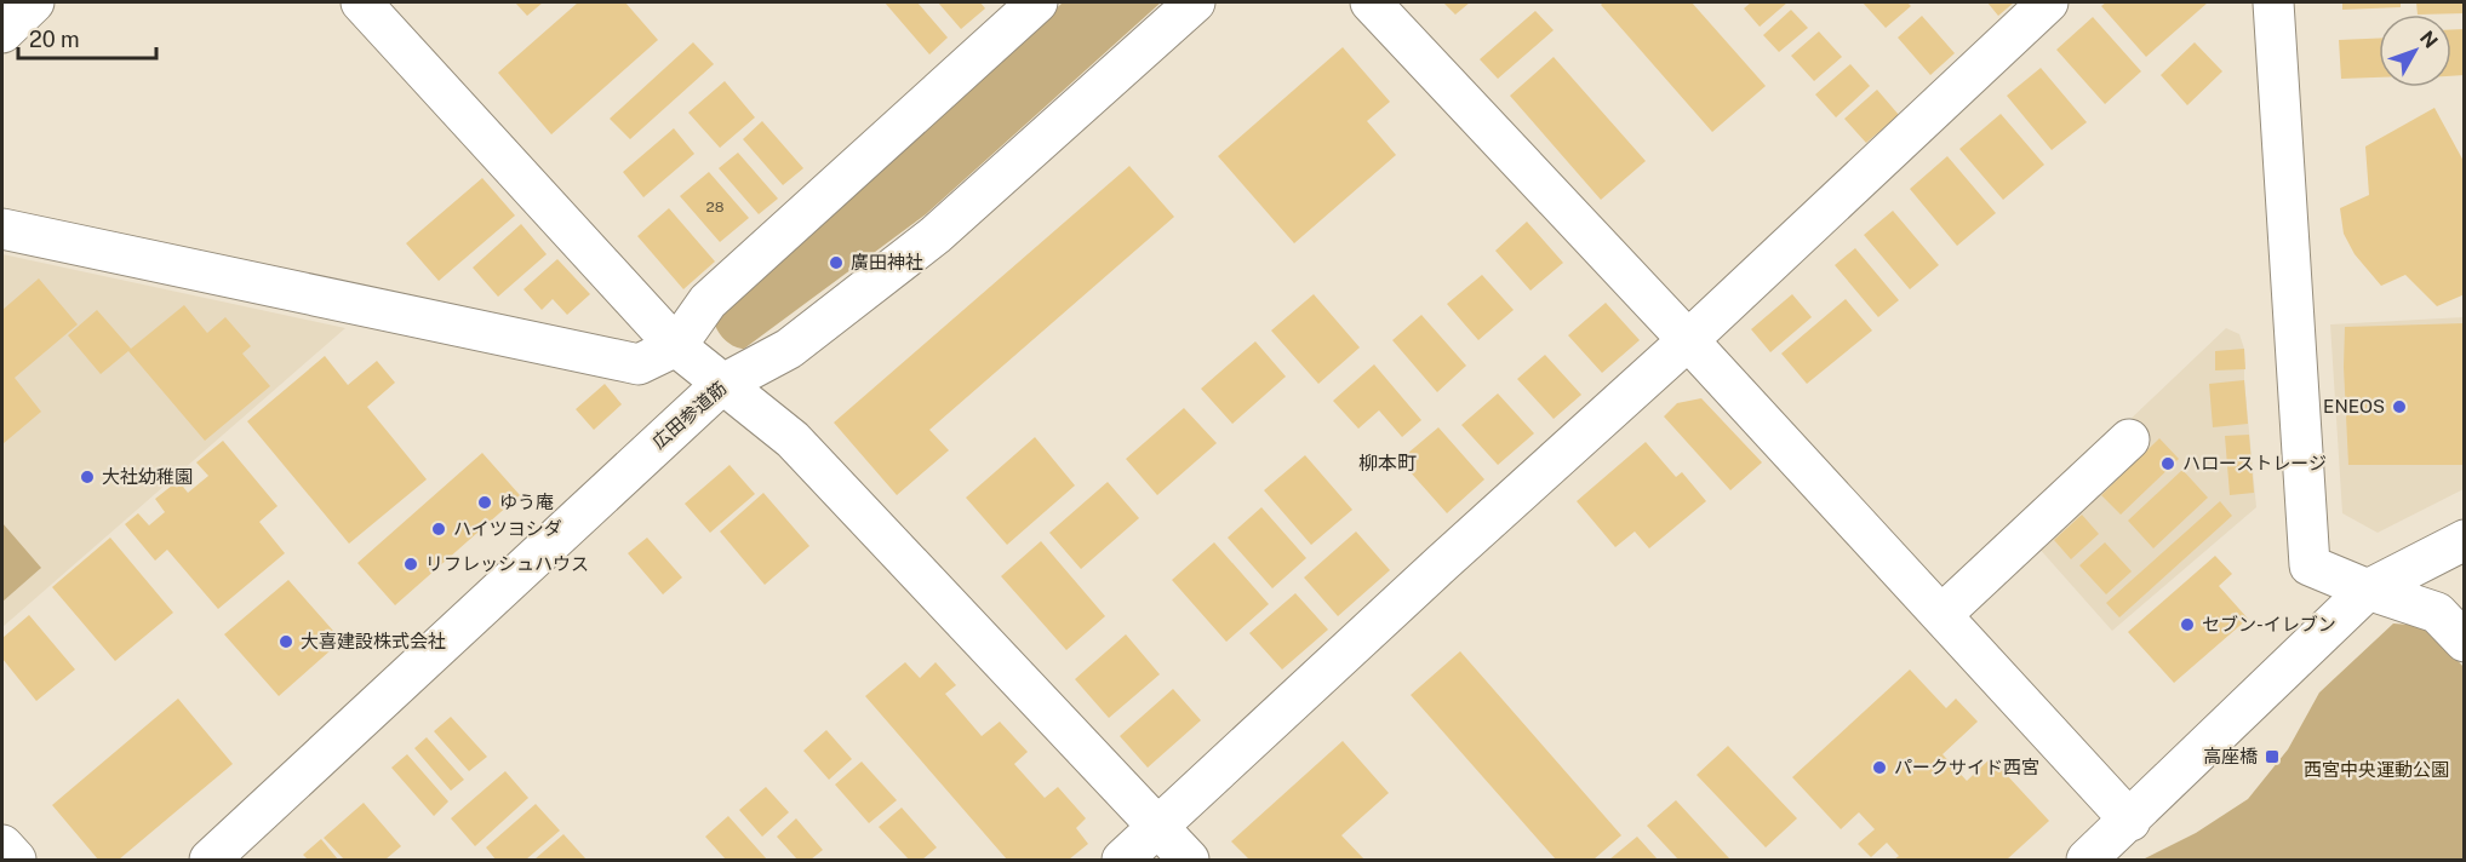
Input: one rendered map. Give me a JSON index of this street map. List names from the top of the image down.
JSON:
{
  "streets": {
    "street": ["広田参道筋"]
  },
  "districts": ["柳本町"],
  "parks": ["西宮中央運動公園"],
  "places": {
    "other": [
      "廣田神社",
      "ENEOS",
      "ハローストレージ",
      "大社幼稚園",
      "ゆう庵",
      "ハイツヨシダ",
      "リフレッシュハウス",
      "セブン-イレブン",
      "大喜建設株式会社",
      "パークサイド西宮"
    ],
    "transit": ["高座橋"]
  },
  "house_numbers": ["28"],
  "scale_bar": "20 m",
  "north": "top right"
}
